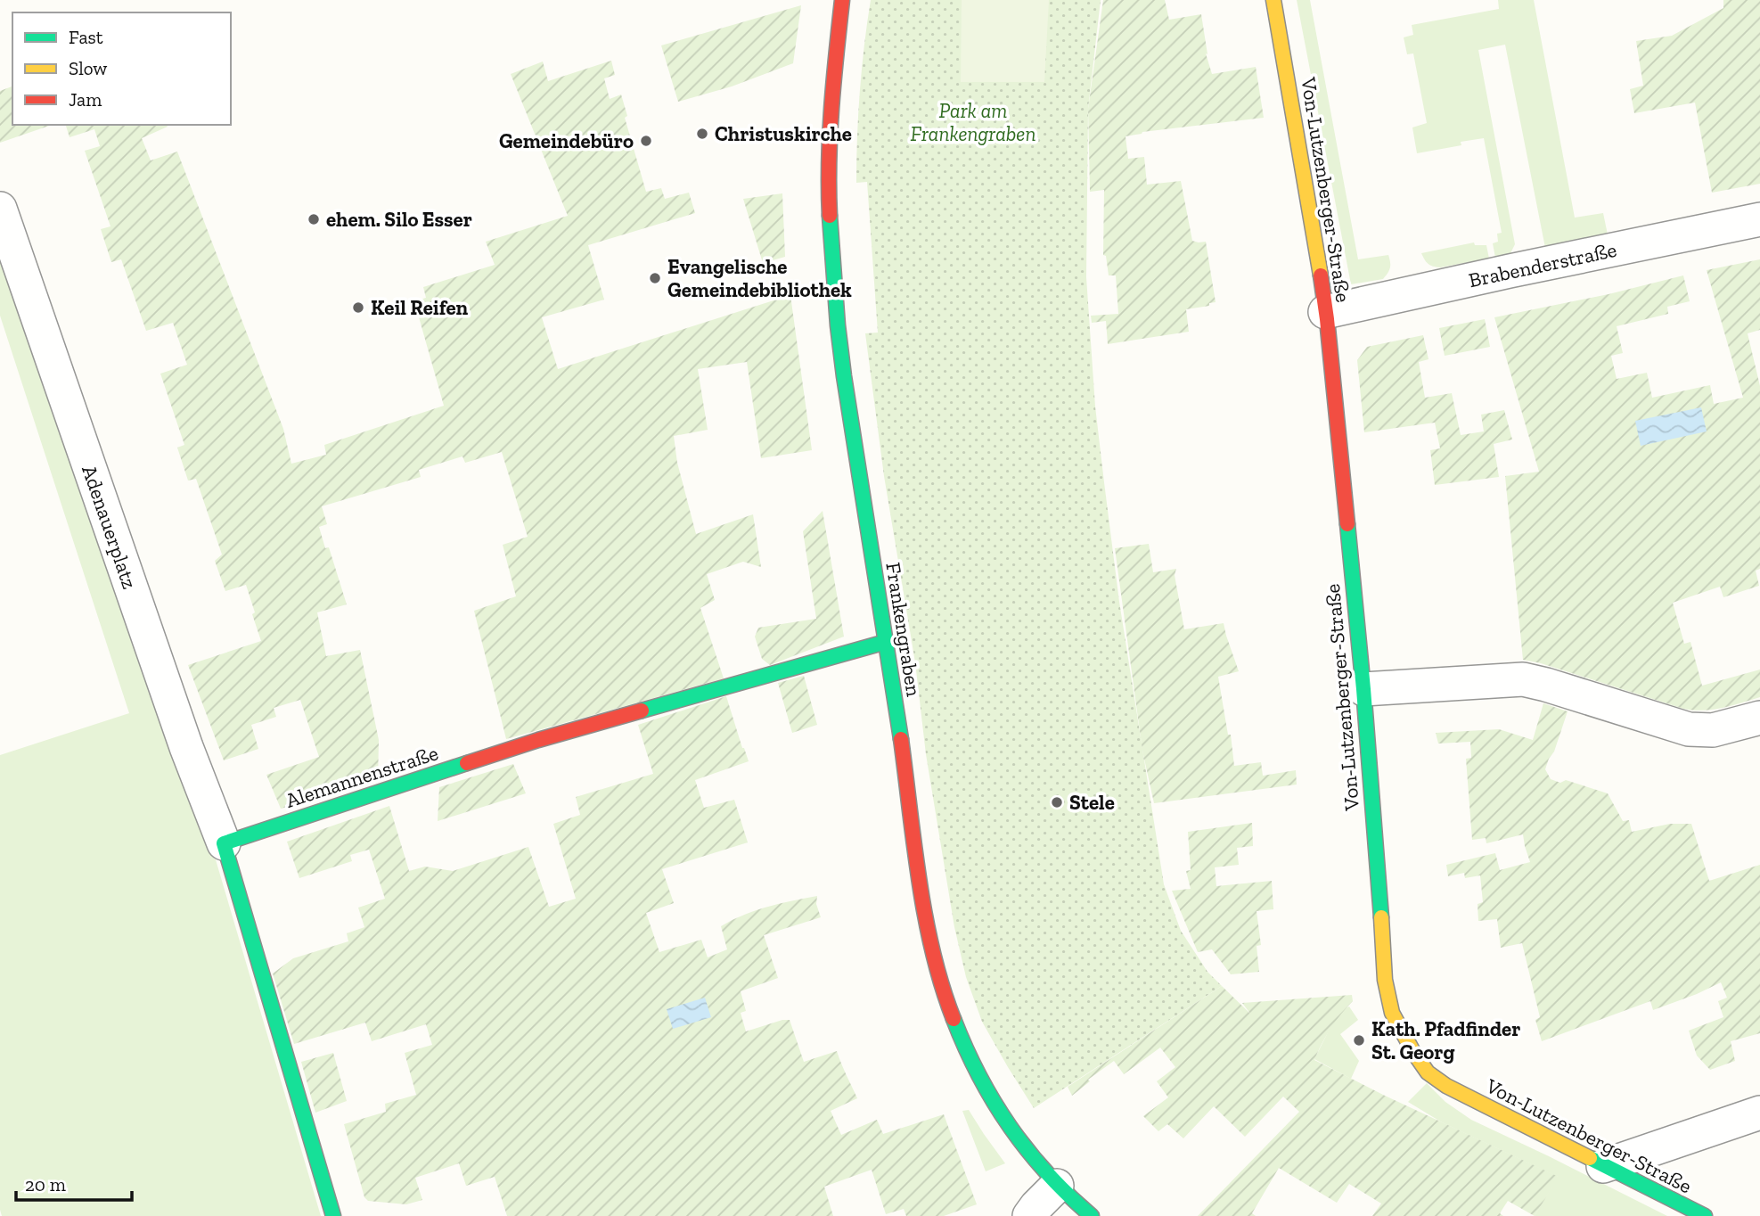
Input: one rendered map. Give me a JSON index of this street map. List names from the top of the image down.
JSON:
{
  "streets": {
    "street": [
      "Von-Lutzenberger-Straße",
      "Brabenderstraße",
      "Adenauerplatz",
      "Frankengraben",
      "Alemannenstraße"
    ]
  },
  "crossings": [
    ["Von-Lutzenberger-Straße", "Brabenderstraße"],
    ["Adenauerplatz", "Alemannenstraße"],
    ["Frankengraben", "Alemannenstraße"]
  ],
  "parks": ["Park am Frankengraben"],
  "places": [
    "Christuskirche",
    "Gemeindebüro",
    "ehem. Silo Esser",
    "Evangelische Gemeindebibliothek",
    "Keil Reifen",
    "Stele",
    "Kath. Pfadfinder St. Georg"
  ],
  "legend": ["Fast", "Slow", "Jam"],
  "scale_bar": "20 m"
}
